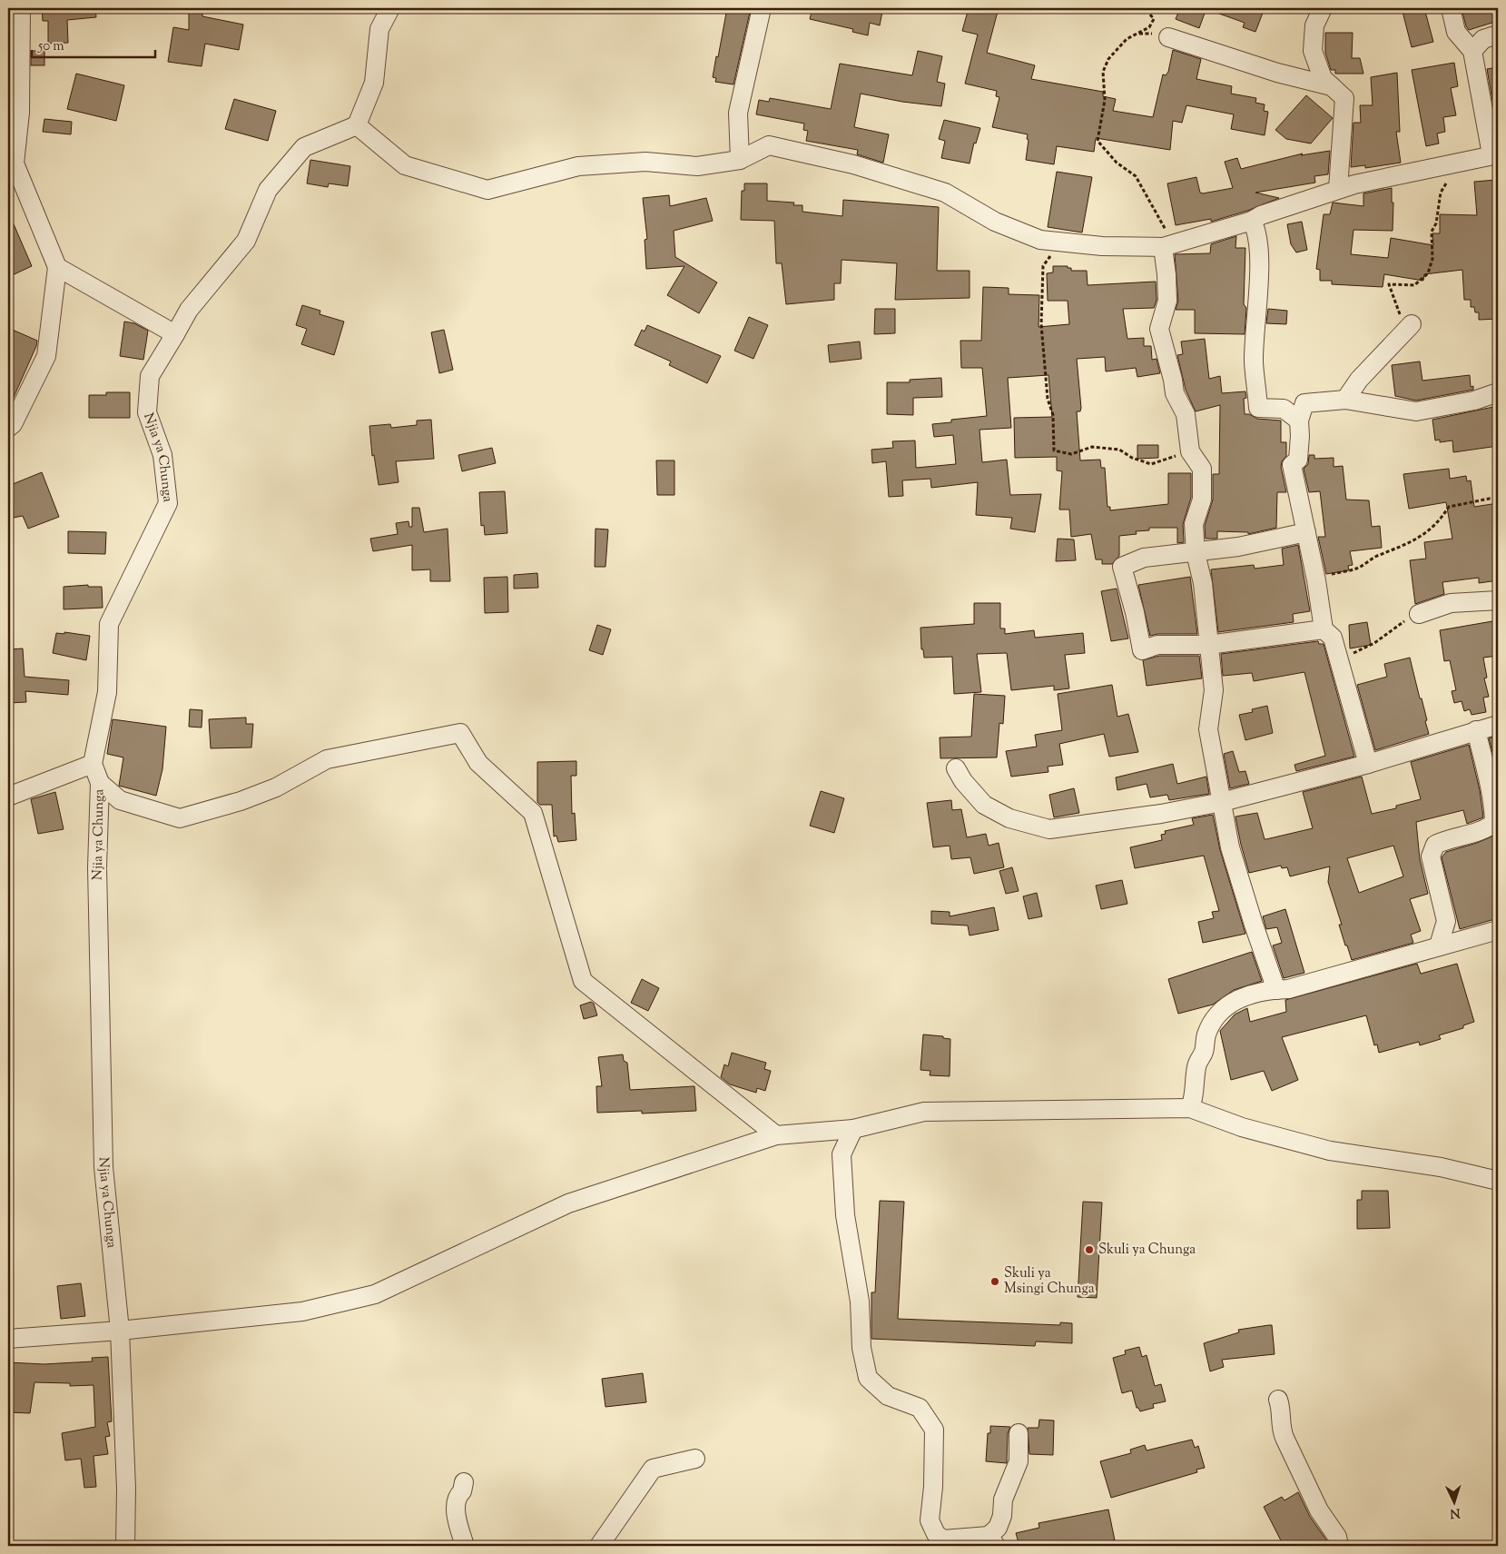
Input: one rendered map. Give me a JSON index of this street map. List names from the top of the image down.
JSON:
{
  "streets": {
    "street": ["Njia ya Chunga"]
  },
  "places": ["Skuli ya Chunga", "Skuli ya Msingi Chunga"],
  "scale_bar": "50 m",
  "north": "bottom"
}
